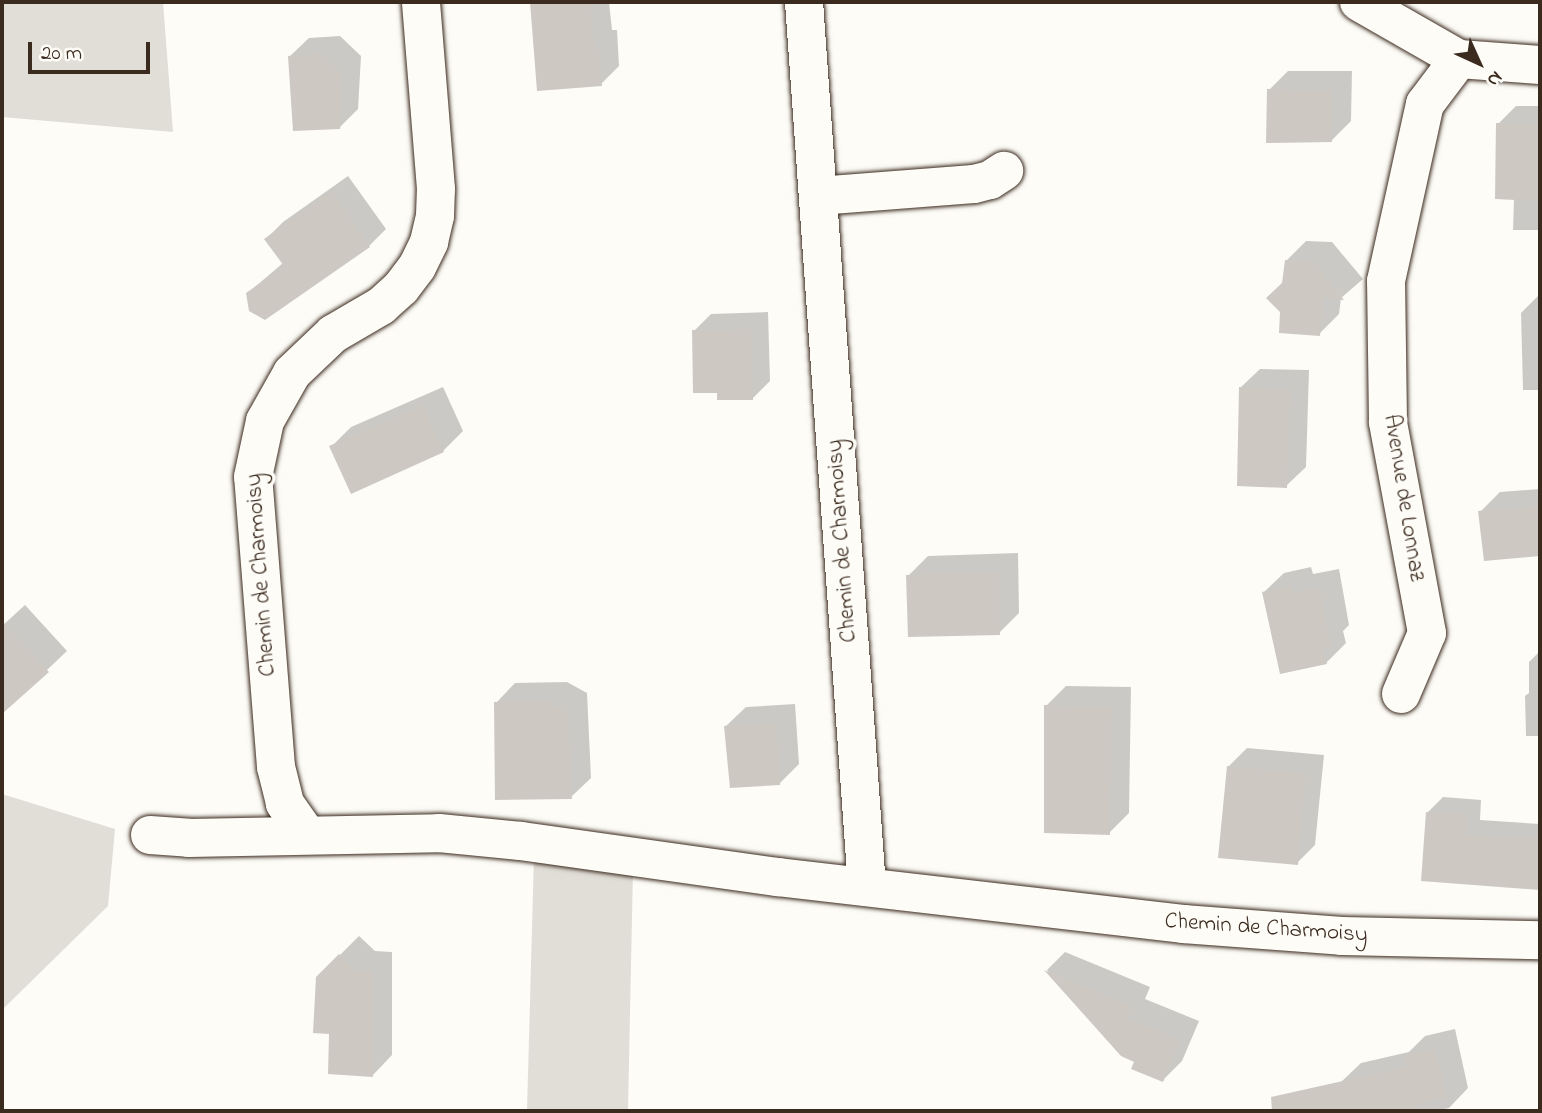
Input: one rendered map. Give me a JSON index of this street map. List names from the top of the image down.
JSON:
{
  "streets": {
    "street": ["Avenue de Lonnaz", "Chemin de Charmoisy"]
  },
  "scale_bar": "20 m",
  "north": "bottom right"
}
